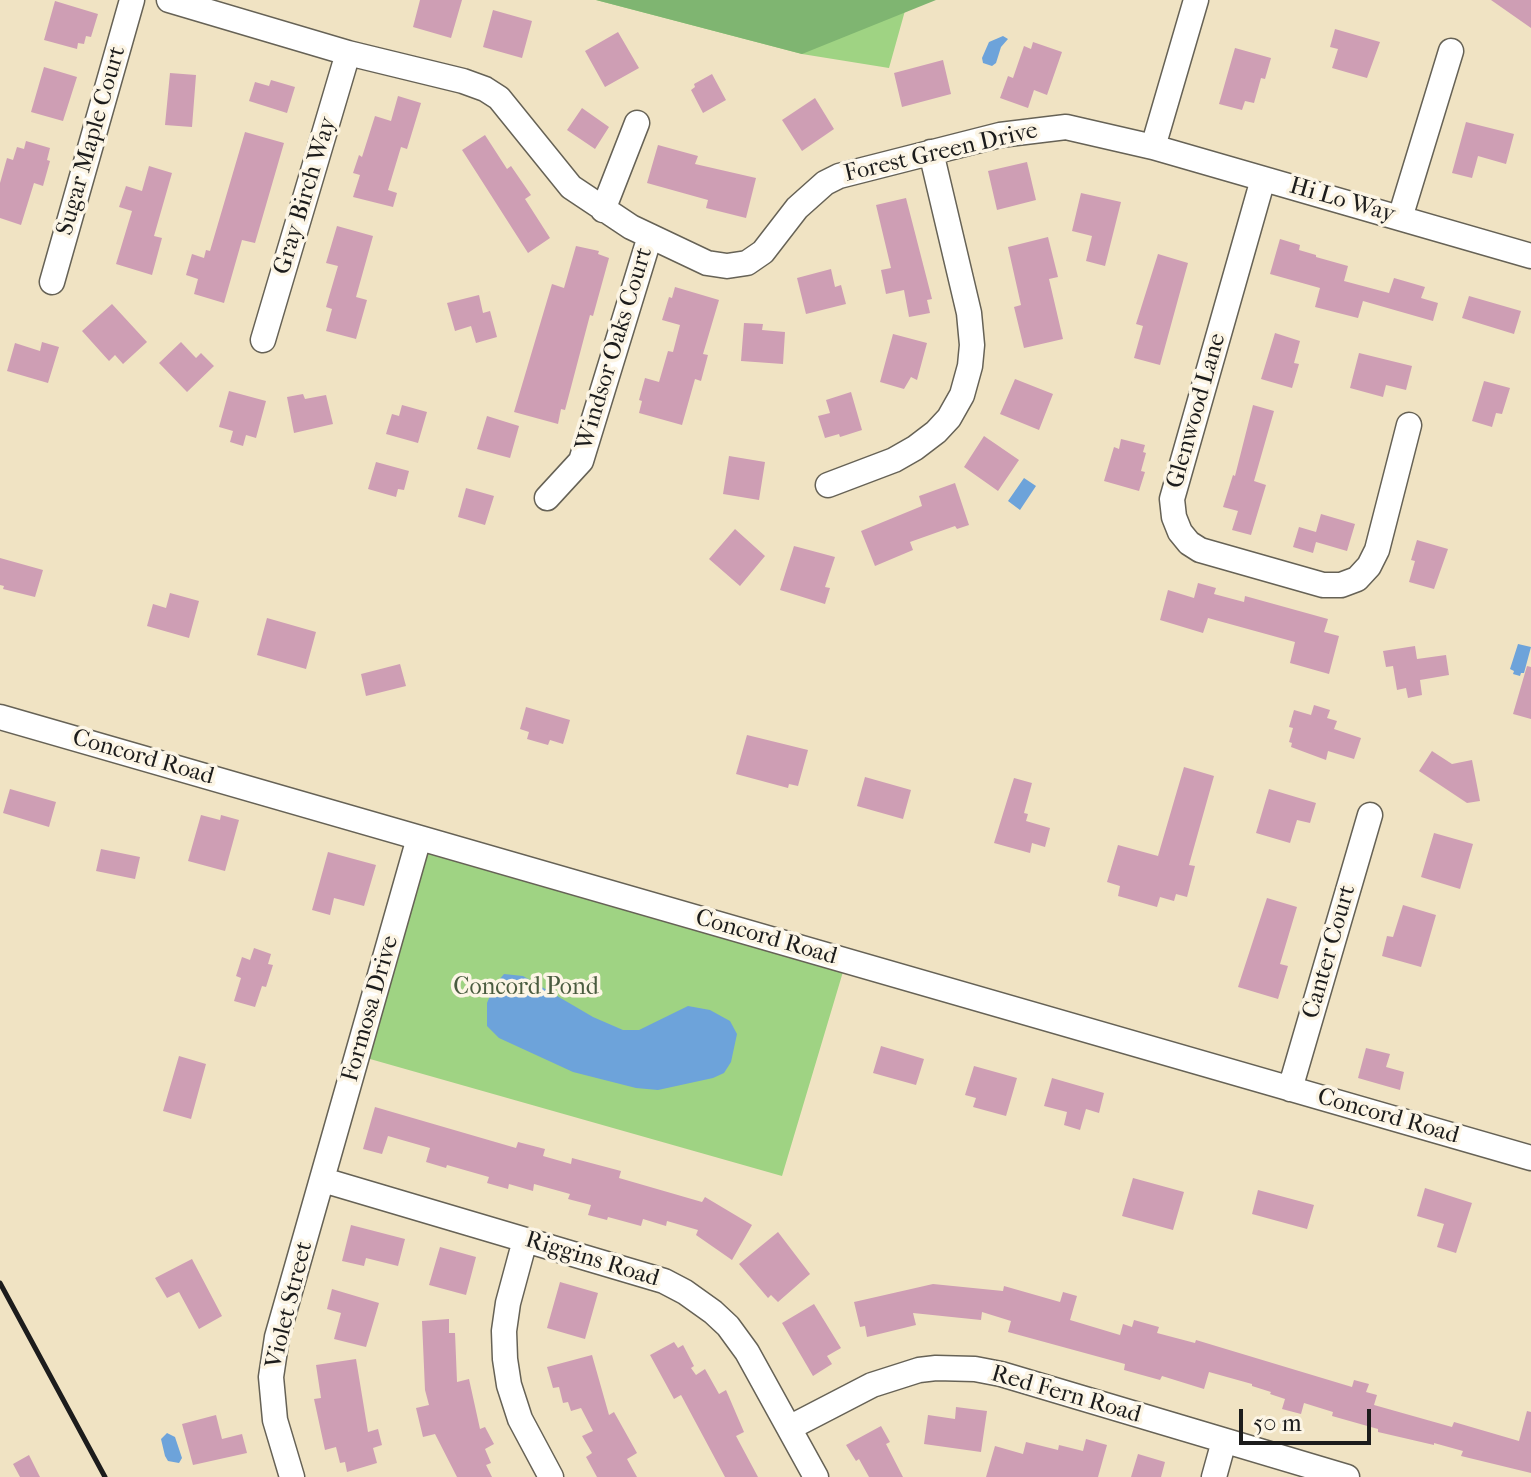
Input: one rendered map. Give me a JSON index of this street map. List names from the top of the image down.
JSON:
{
  "streets": {
    "street": [
      "Sugar Maple Court",
      "Forest Green Drive",
      "Gray Birch Way",
      "Hi Lo Way",
      "Windsor Oaks Court",
      "Glenwood Lane",
      "Concord Road",
      "Canter Court",
      "Formosa Drive",
      "Riggins Road",
      "Violet Street",
      "Red Fern Road"
    ]
  },
  "crossings": [
    ["Forest Green Drive", "Gray Birch Way"],
    ["Forest Green Drive", "Hi Lo Way"],
    ["Forest Green Drive", "Windsor Oaks Court"],
    ["Hi Lo Way", "Glenwood Lane"],
    ["Concord Road", "Canter Court"],
    ["Concord Road", "Formosa Drive"],
    ["Formosa Drive", "Riggins Road"],
    ["Formosa Drive", "Violet Street"],
    ["Riggins Road", "Violet Street"],
    ["Riggins Road", "Red Fern Road"]
  ],
  "parks": ["Concord Pond"],
  "scale_bar": "50 m"
}
